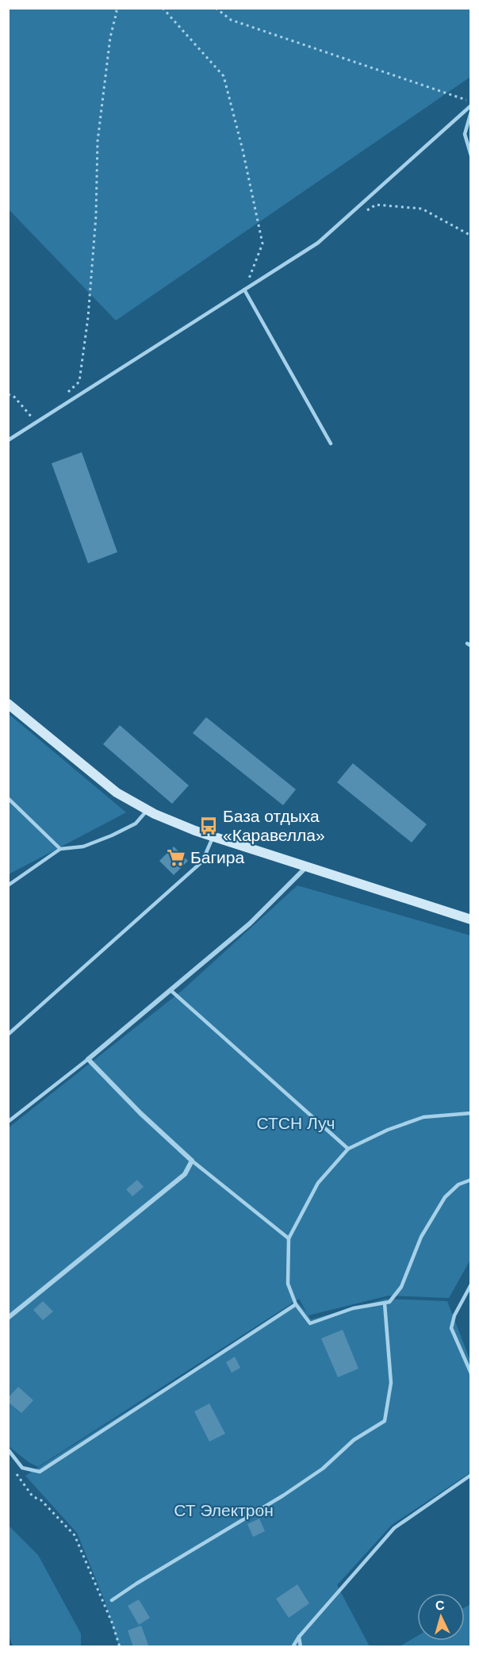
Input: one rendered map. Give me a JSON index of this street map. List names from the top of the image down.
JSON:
{
  "parks": ["СТСН Луч", "СТ Электрон"],
  "places": {
    "bus stop": ["База отдыха «Каравелла»"],
    "supermarket": ["Багира"]
  },
  "north": "top"
}
